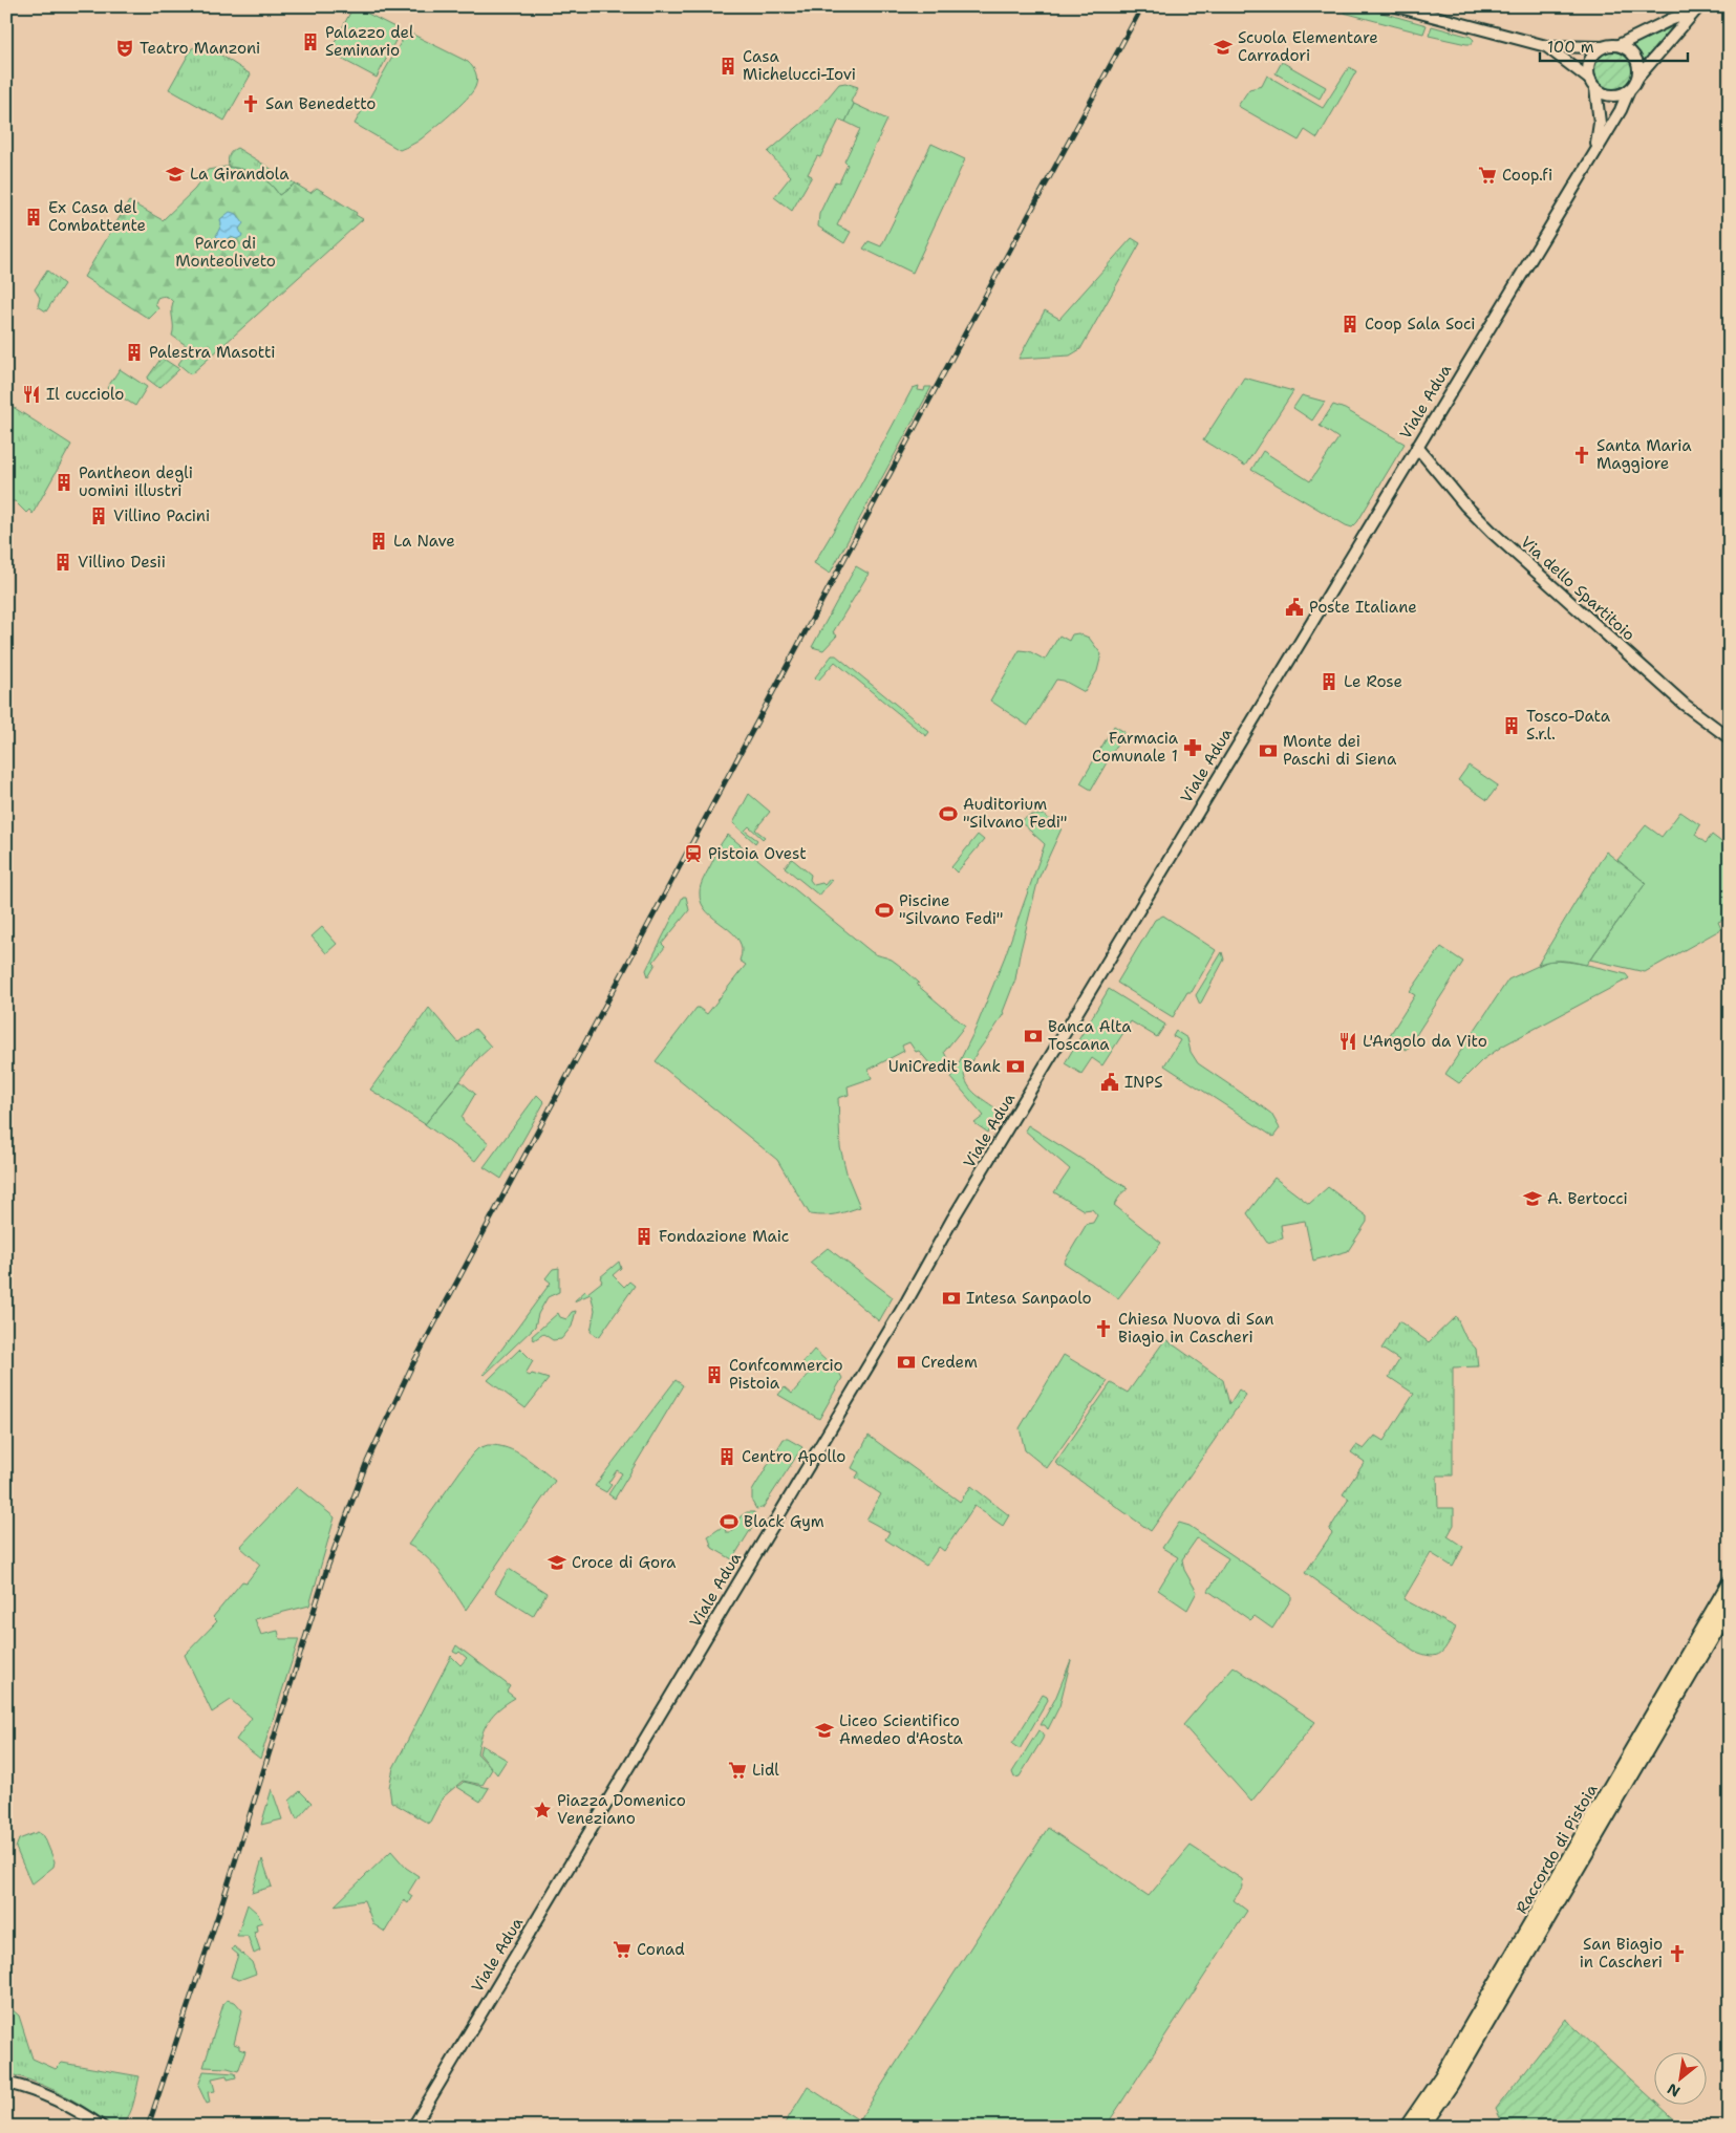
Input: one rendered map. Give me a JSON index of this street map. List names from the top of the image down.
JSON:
{
  "streets": {
    "highway": ["Raccordo di Pistoia"],
    "main road": ["Viale Adua", "Via dello Spartitoio"]
  },
  "crossings": [
    ["Viale Adua", "Via dello Spartitoio"]
  ],
  "parks": ["Parco di Monteoliveto"],
  "places": {
    "building": [
      "Palazzo del Seminario",
      "Casa Michelucci-Iovi",
      "Ex Casa del Combattente",
      "Coop Sala Soci",
      "Palestra Masotti",
      "Pantheon degli uomini illustri",
      "Villino Pacini",
      "La Nave",
      "Villino Desii",
      "Le Rose",
      "Tosco-Data S.r.l.",
      "Fondazione Maic",
      "Confcommercio Pistoia",
      "Centro Apollo"
    ],
    "school or university": [
      "Scuola Elementare Carradori",
      "La Girandola",
      "A. Bertocci",
      "Croce di Gora",
      "Liceo Scientifico Amedeo d'Aosta"
    ],
    "theatre": ["Teatro Manzoni"],
    "church": [
      "San Benedetto",
      "Santa Maria Maggiore",
      "Chiesa Nuova di San Biagio in Cascheri",
      "San Biagio in Cascheri"
    ],
    "supermarket": ["Coop.fi", "Lidl", "Conad"],
    "restaurant": ["Il cucciolo", "L'Angolo da Vito"],
    "public building": ["Poste Italiane", "INPS"],
    "pharmacy": ["Farmacia Comunale 1"],
    "bank": [
      "Monte dei Paschi di Siena",
      "Banca Alta Toscana",
      "UniCredit Bank",
      "Intesa Sanpaolo",
      "Credem"
    ],
    "sports": ["Auditorium \"Silvano Fedi\"", "Piscine \"Silvano Fedi\"", "Black Gym"],
    "station": ["Pistoia Ovest"],
    "place": ["Piazza Domenico Veneziano"]
  },
  "scale_bar": "100 m",
  "north": "bottom left"
}
